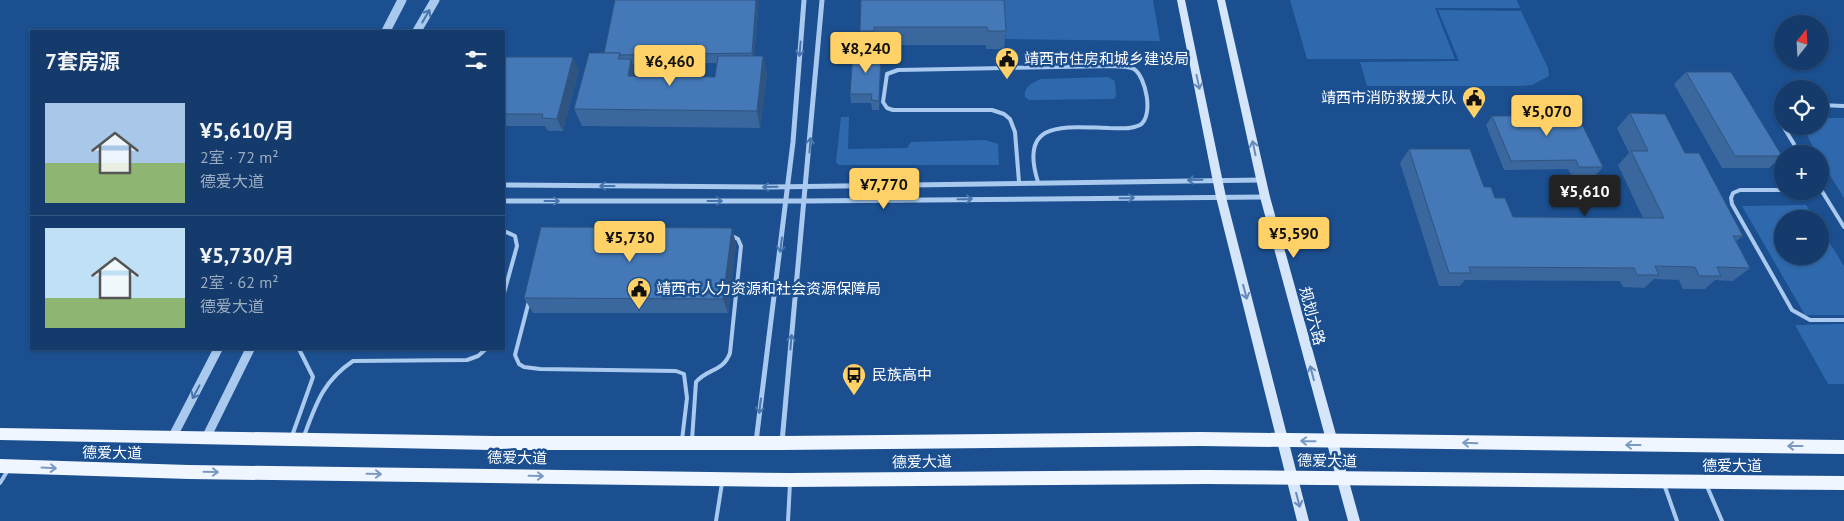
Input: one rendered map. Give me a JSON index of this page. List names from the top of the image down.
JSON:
{
  "streets": {
    "main road": ["规划六路", "德爱大道"]
  },
  "crossings": [
    ["规划六路", "德爱大道"]
  ],
  "places": {
    "public building": ["靖西市住房和城乡建设局", "靖西市消防救援大队", "靖西市人力资源和社会资源保障局"],
    "bus stop": ["民族高中"]
  },
  "north": "top",
  "page": {
    "map_buttons": ["+", "−"],
    "heading": "7套房源",
    "price": [
      "¥8,240",
      "¥6,460",
      "¥5,070",
      "¥7,770",
      "¥5,610",
      "¥5,590",
      "¥5,730"
    ],
    "list": [
      {
        "name": "¥5,610/月",
        "note": "2室 · 72 m² · 德爱大道"
      },
      {
        "name": "¥5,730/月",
        "note": "2室 · 62 m² · 德爱大道"
      }
    ]
  }
}
